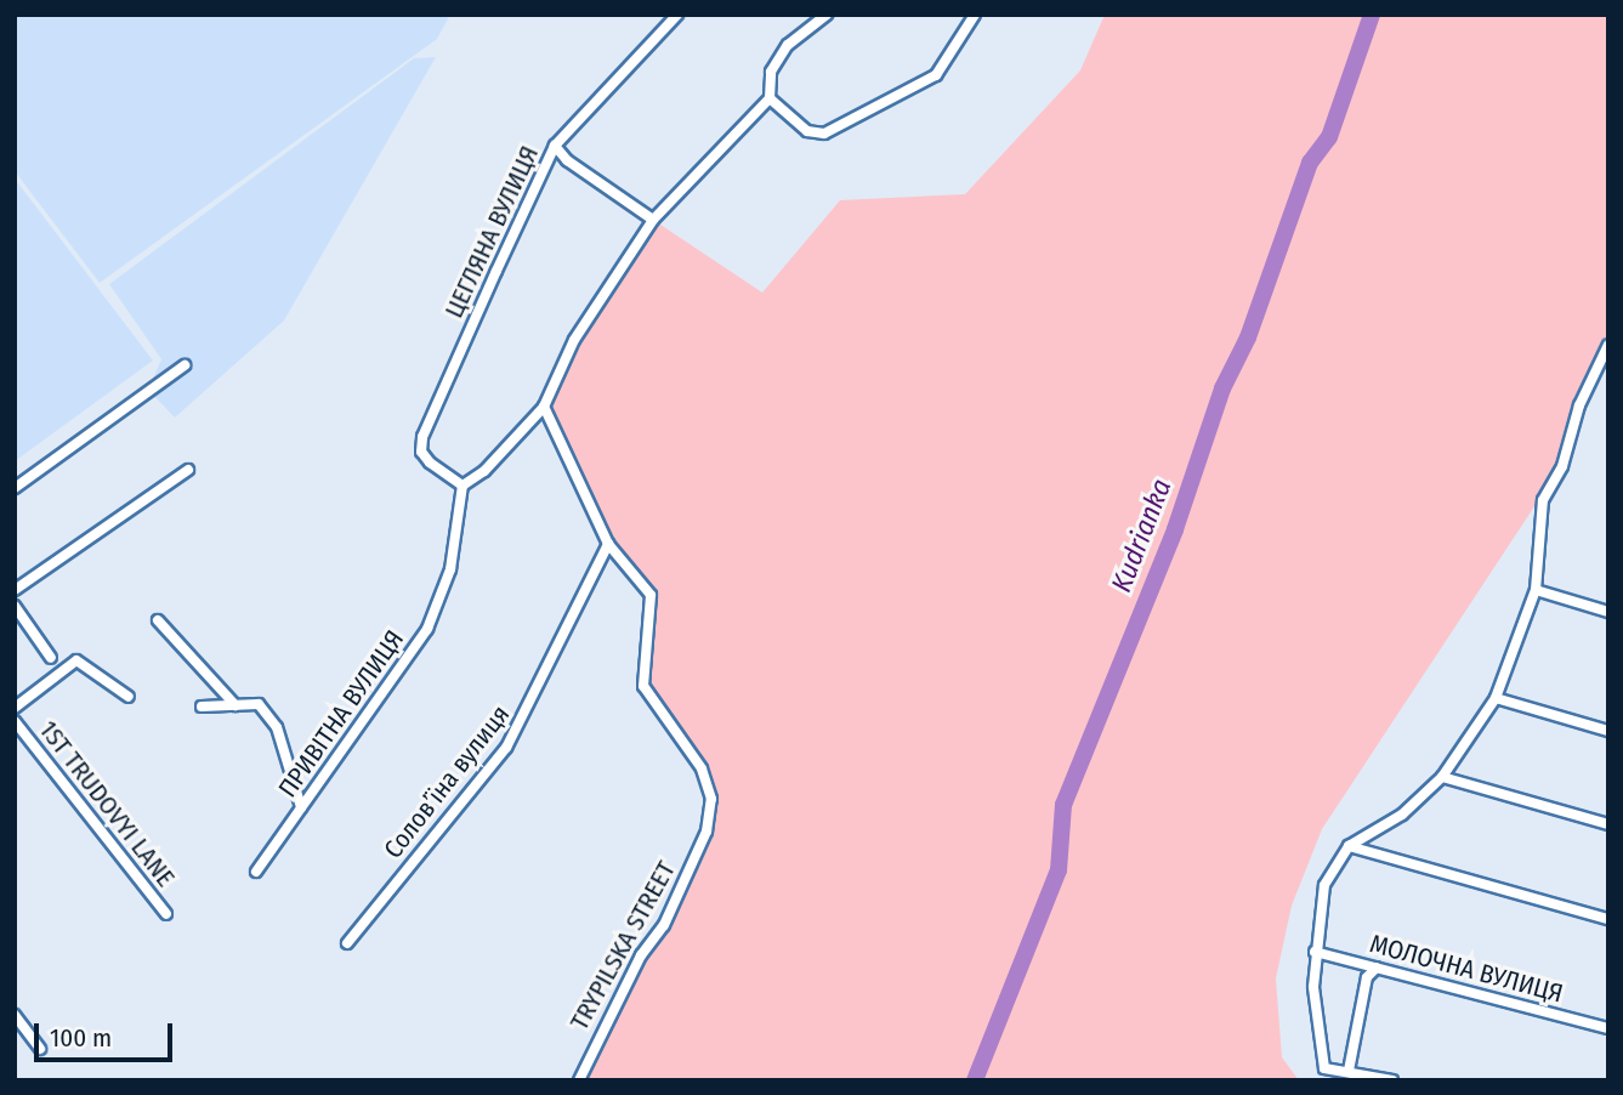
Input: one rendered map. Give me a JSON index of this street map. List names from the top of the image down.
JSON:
{
  "streets": {
    "street": [
      "ЦЕГЛЯНА ВУЛИЦЯ",
      "ПРИВІТНА ВУЛИЦЯ",
      "Соловʼїна вулиця",
      "1ST TRUDOVYI LANE",
      "TRYPILSKA STREET",
      "МОЛОЧНА ВУЛИЦЯ"
    ]
  },
  "crossings": [
    ["ЦЕГЛЯНА ВУЛИЦЯ", "ПРИВІТНА ВУЛИЦЯ"],
    ["Соловʼїна вулиця", "TRYPILSKA STREET"]
  ],
  "water": ["Kudrianka"],
  "scale_bar": "100 m"
}
